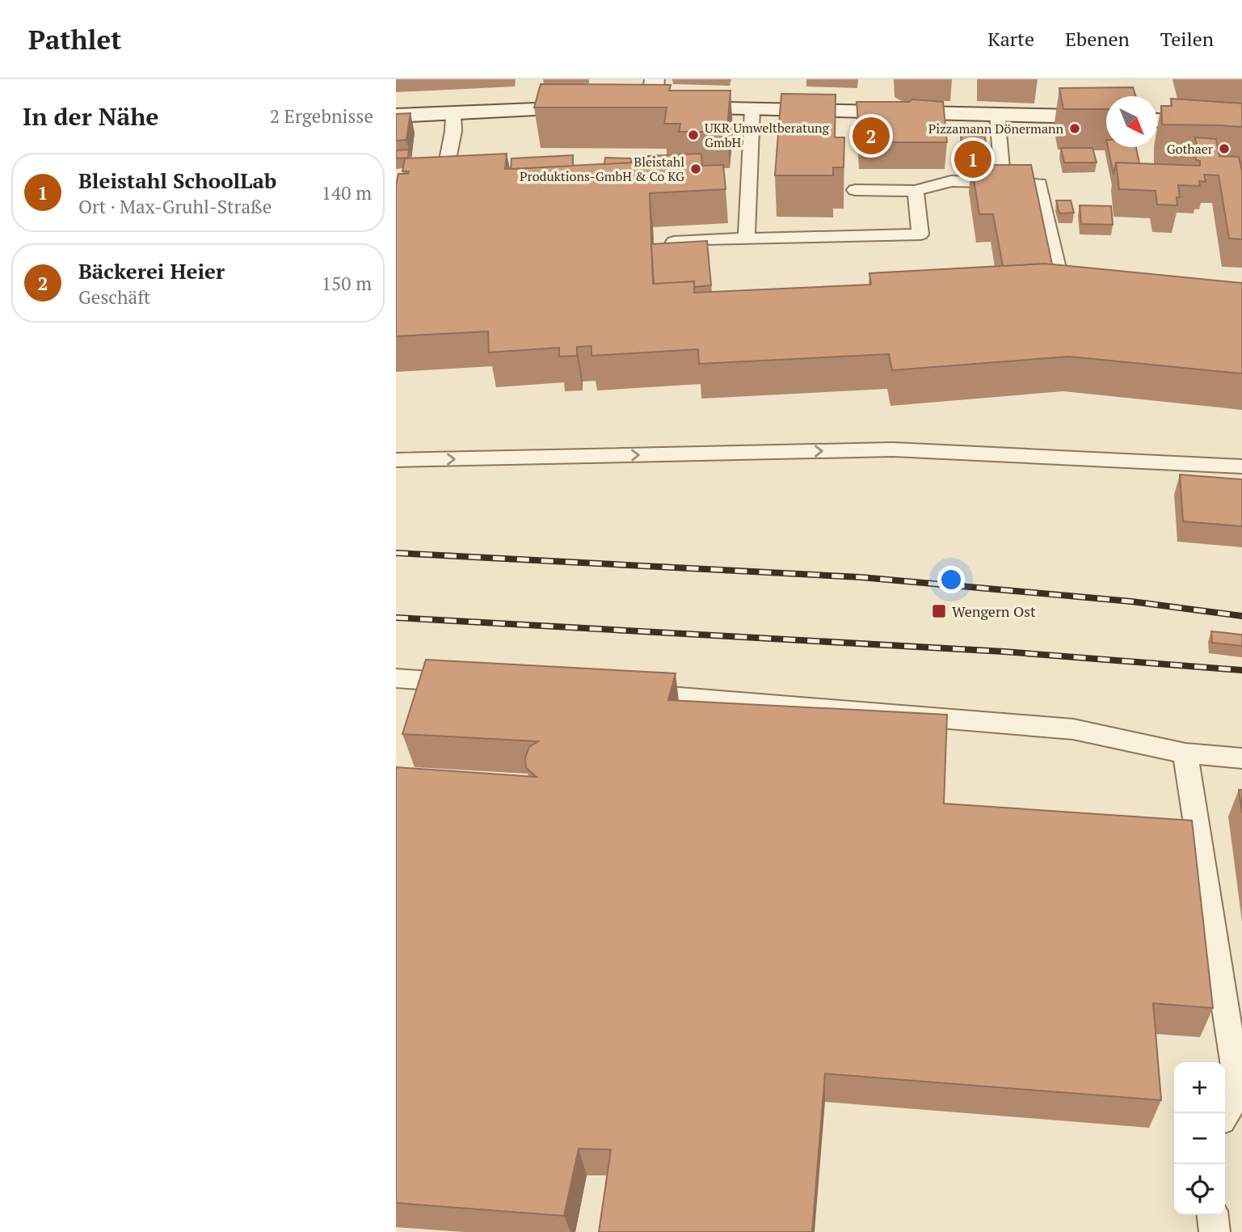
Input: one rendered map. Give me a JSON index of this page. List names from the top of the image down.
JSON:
{
  "places": {
    "other": [
      "Pizzamann Dönermann",
      "UKR Umweltberatung GmbH",
      "Gothaer",
      "Bleistahl Produktions-GmbH & Co KG"
    ],
    "transit": ["Wengern Ost"]
  },
  "north": "bottom right",
  "page": {
    "header": "Pathlet",
    "nav": ["Karte", "Ebenen", "Teilen"],
    "heading": ["In der Nähe", "2 Ergebnisse"],
    "pins": ["2", "1"],
    "list": [
      {
        "mark": "1",
        "name": "Bleistahl SchoolLab",
        "note": "Ort · Max-Gruhl-Straße",
        "value": "140 m"
      },
      {
        "mark": "2",
        "name": "Bäckerei Heier",
        "note": "Geschäft",
        "value": "150 m"
      }
    ],
    "map_buttons": ["+", "−"]
  }
}
